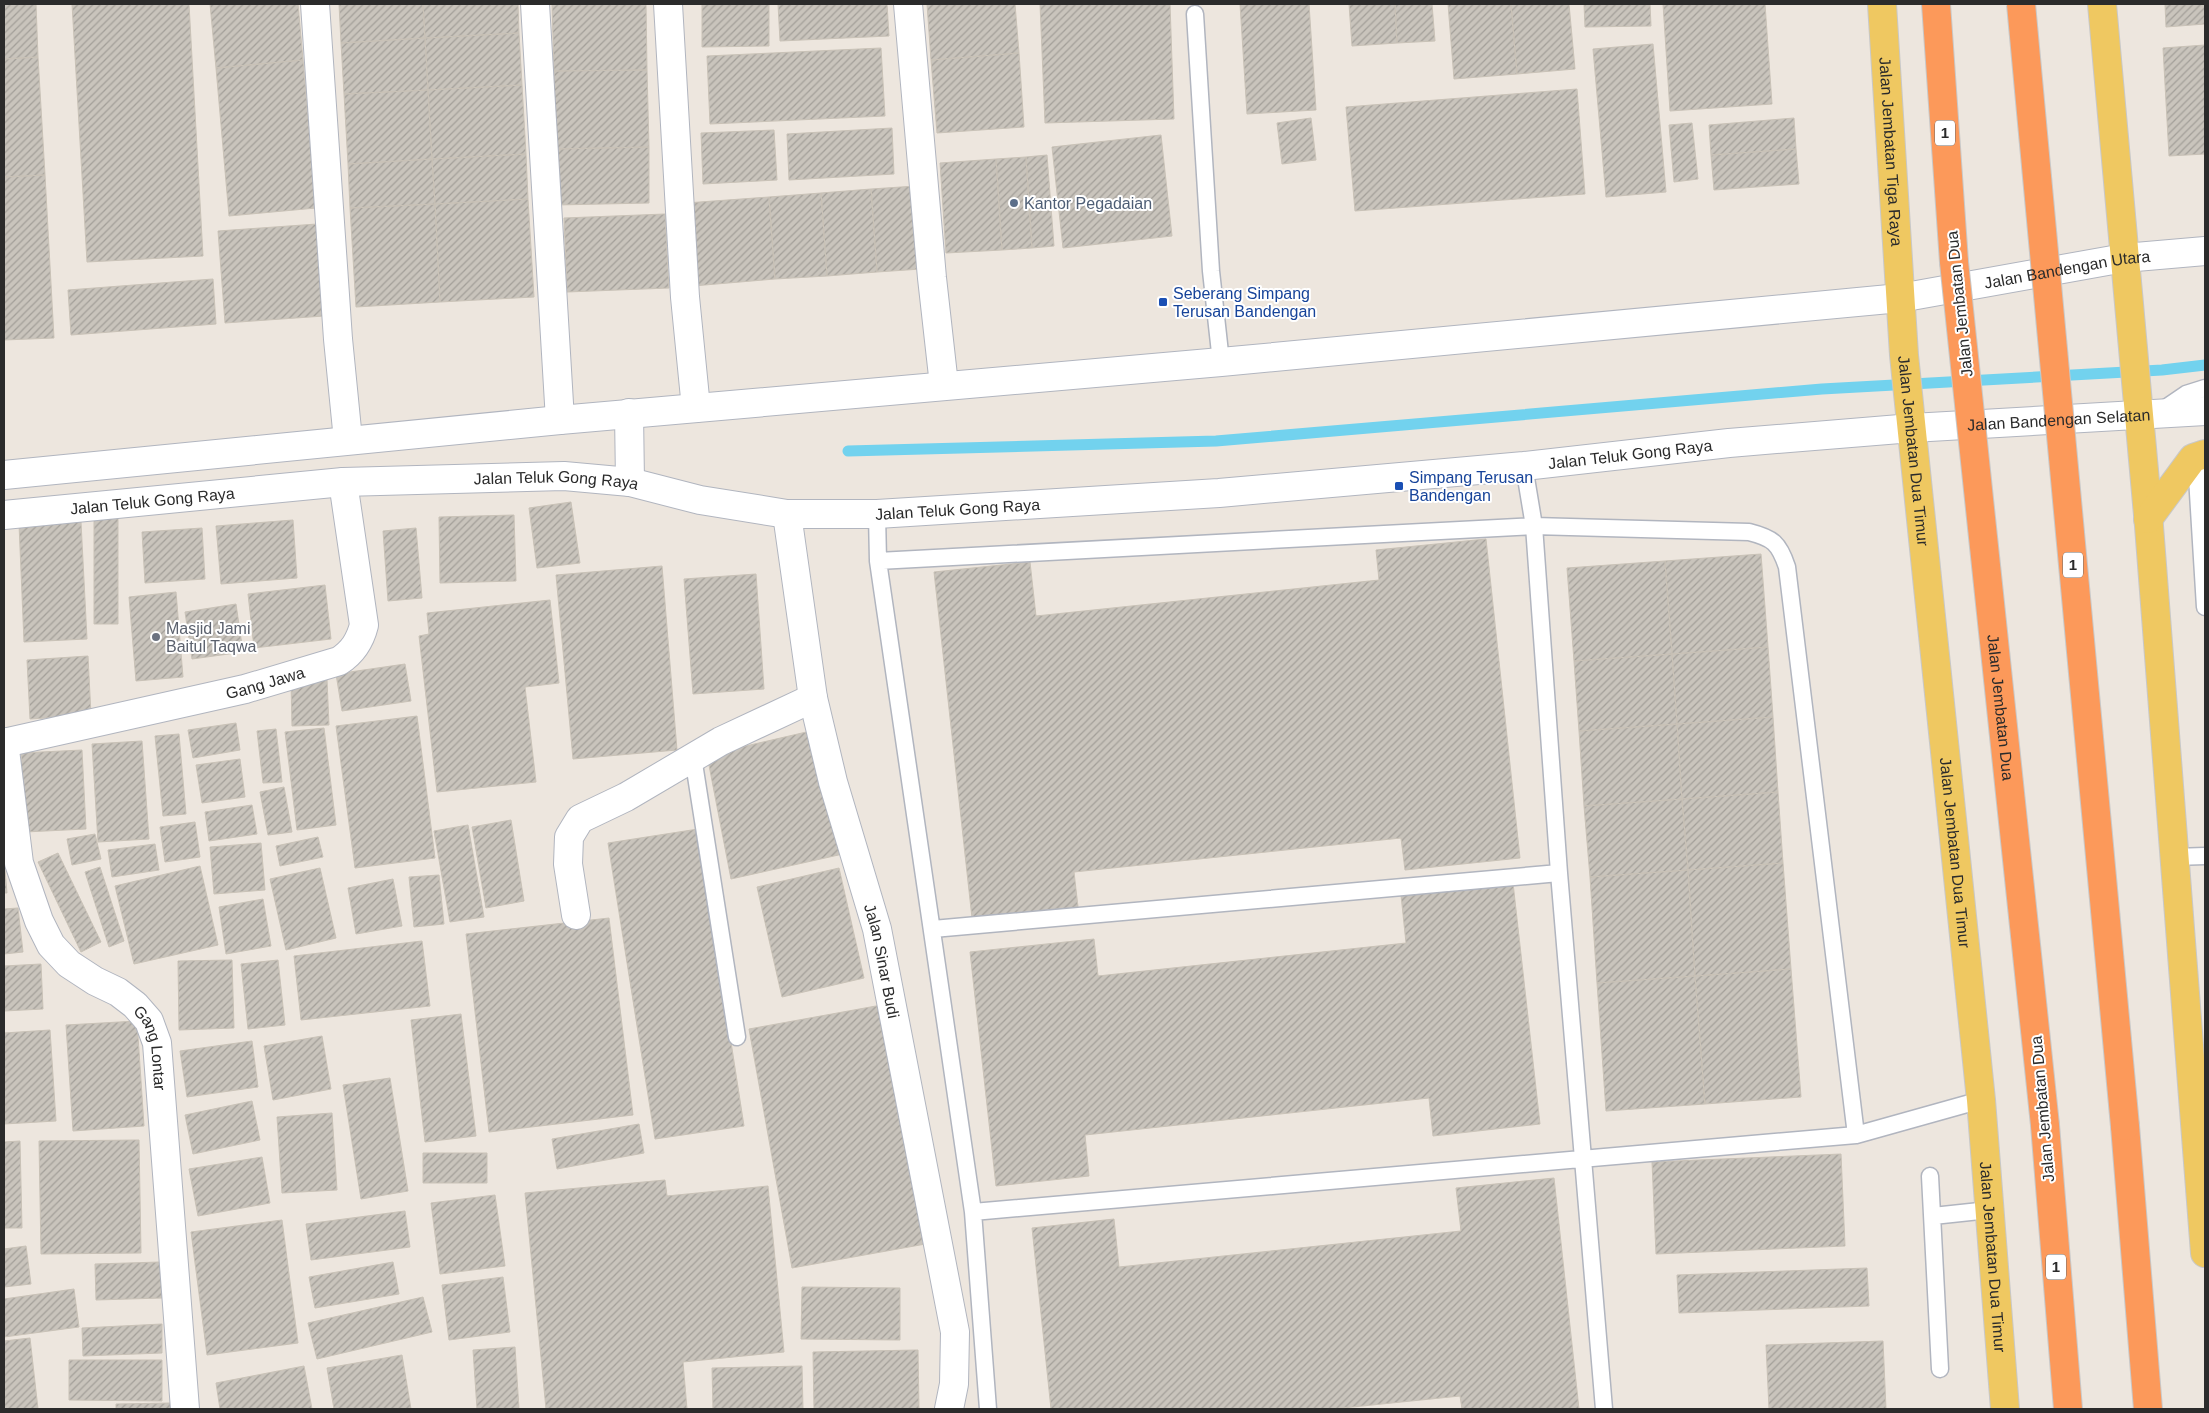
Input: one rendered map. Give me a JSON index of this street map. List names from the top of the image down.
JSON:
{
  "streets": {
    "highway": ["1", "Jalan Jembatan Dua"],
    "main road": [
      "Jalan Jembatan Tiga Raya",
      "Jalan Bandengan Utara",
      "Jalan Bandengan Selatan",
      "Jalan Jembatan Dua Timur",
      "Jalan Teluk Gong Raya",
      "Gang Jawa",
      "Jalan Sinar Budi",
      "Gang Lontar"
    ]
  },
  "crossings": [
    ["Jalan Jembatan Tiga Raya", "Jalan Bandengan Utara"],
    ["Jalan Jembatan Tiga Raya", "Jalan Jembatan Dua Timur"],
    ["Jalan Bandengan Utara", "Jalan Jembatan Dua Timur"],
    ["Jalan Bandengan Selatan", "Jalan Jembatan Dua Timur"],
    ["Jalan Bandengan Selatan", "Jalan Teluk Gong Raya"],
    ["Jalan Jembatan Dua Timur", "Jalan Teluk Gong Raya"],
    ["Jalan Teluk Gong Raya", "Gang Jawa"],
    ["Jalan Teluk Gong Raya", "Jalan Sinar Budi"],
    ["Gang Jawa", "Gang Lontar"]
  ],
  "places": {
    "other": ["Kantor Pegadaian", "Masjid Jami Baitul Taqwa"],
    "transit": ["Seberang Simpang Terusan Bandengan", "Simpang Terusan Bandengan"]
  }
}
